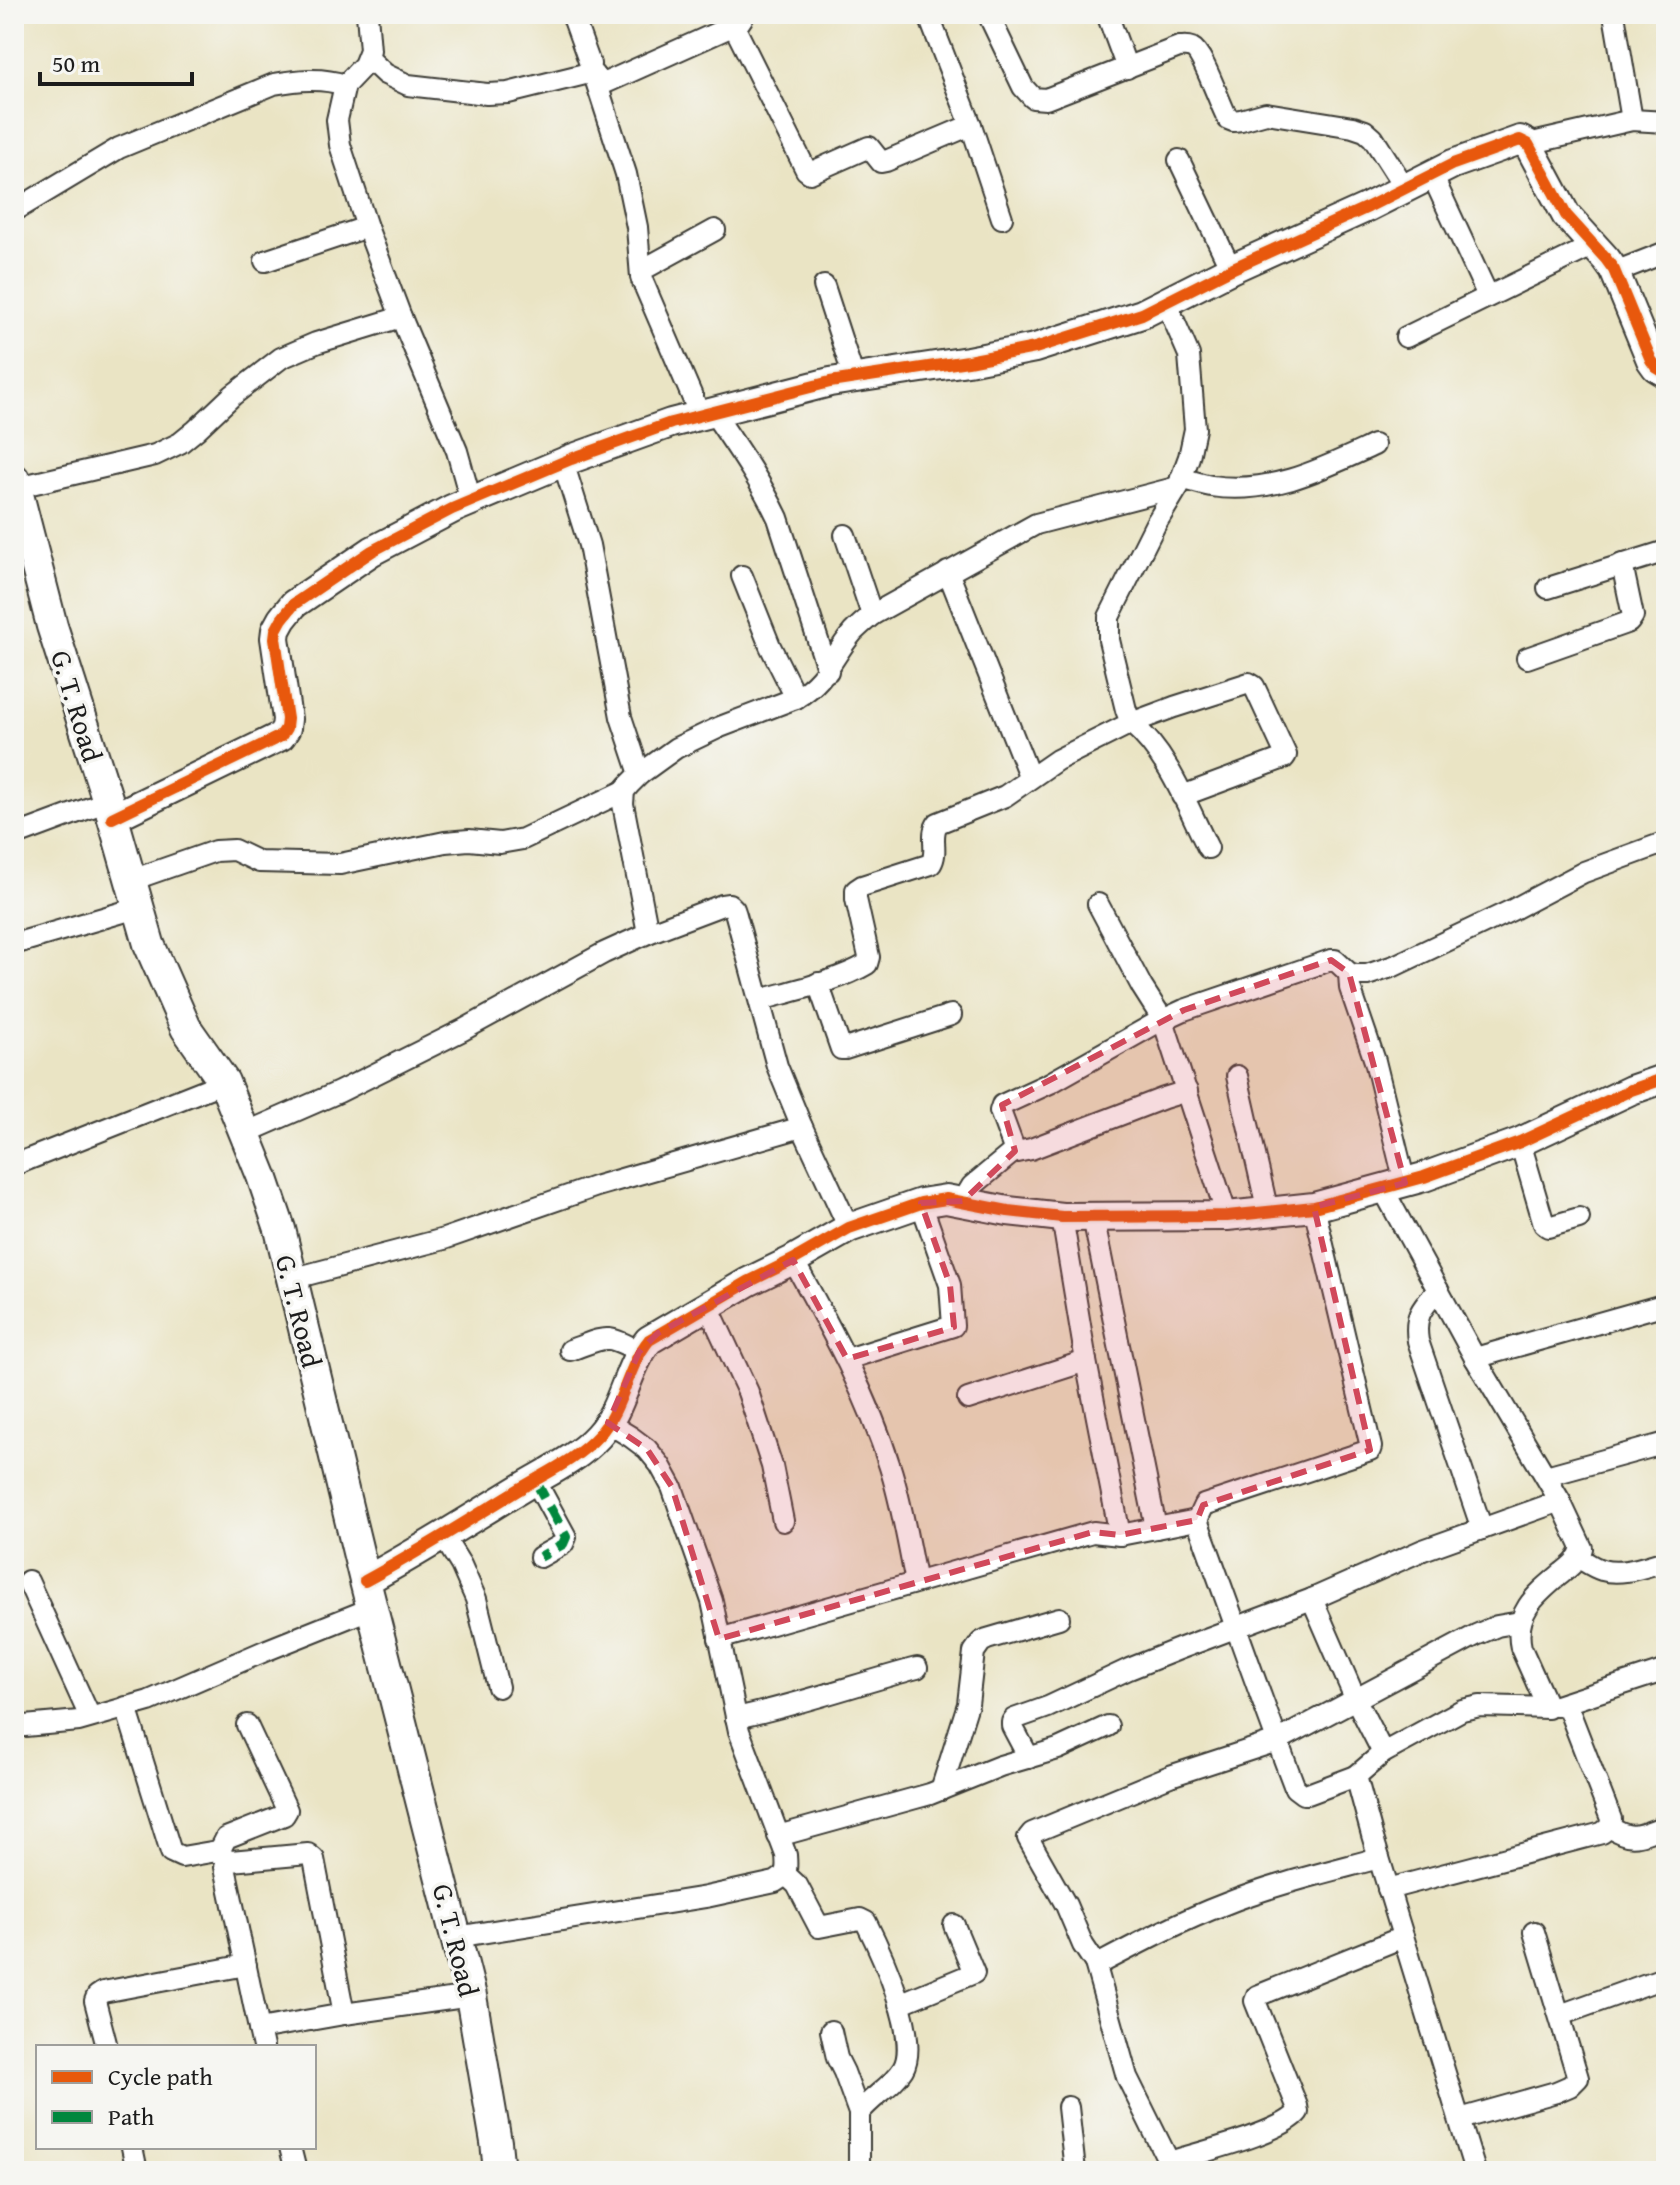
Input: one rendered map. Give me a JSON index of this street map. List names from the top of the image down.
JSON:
{
  "streets": {
    "main road": ["G. T. Road"]
  },
  "legend": ["Cycle path", "Path"],
  "scale_bar": "50 m"
}
